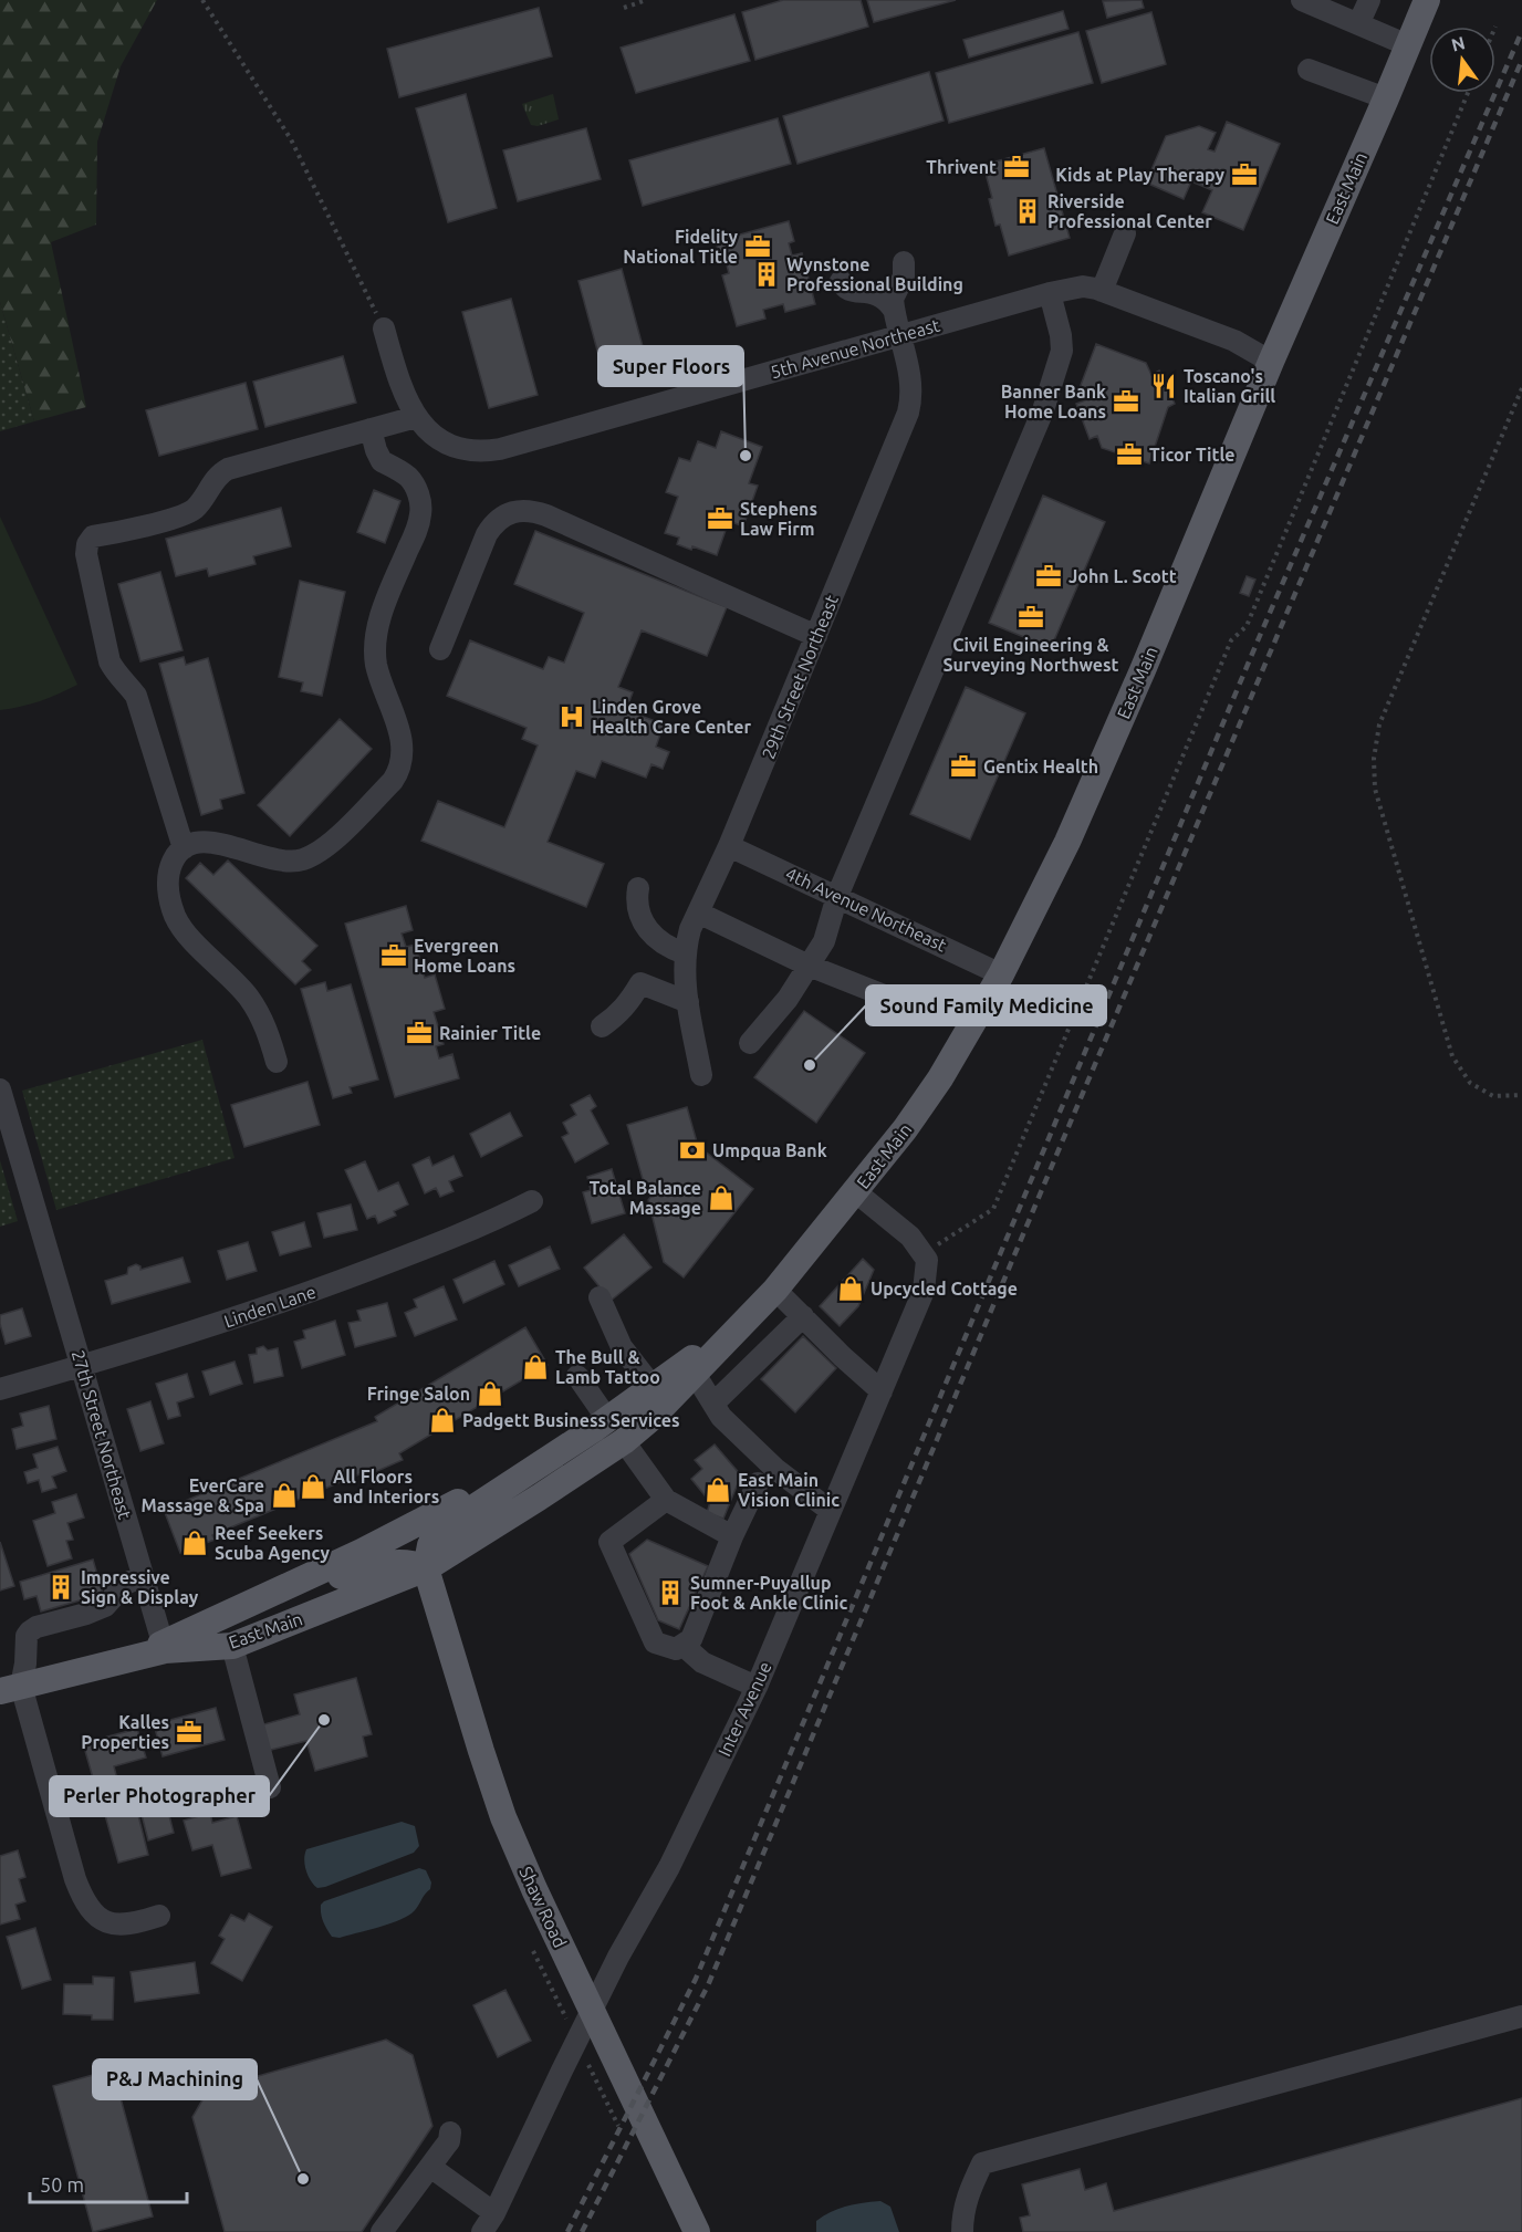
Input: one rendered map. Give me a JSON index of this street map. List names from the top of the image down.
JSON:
{
  "streets": {
    "main road": ["East Main", "Shaw Road"],
    "street": [
      "5th Avenue Northeast",
      "29th Street Northeast",
      "4th Avenue Northeast",
      "Linden Lane",
      "27th Street Northeast",
      "Inter Avenue"
    ]
  },
  "crossings": [
    ["East Main", "5th Avenue Northeast"],
    ["East Main", "4th Avenue Northeast"],
    ["East Main", "27th Street Northeast"],
    ["East Main", "Shaw Road"],
    ["5th Avenue Northeast", "29th Street Northeast"],
    ["29th Street Northeast", "4th Avenue Northeast"],
    ["Linden Lane", "27th Street Northeast"]
  ],
  "places": {
    "office": [
      "Thrivent",
      "Kids at Play Therapy",
      "Fidelity National Title",
      "Banner Bank Home Loans",
      "Ticor Title",
      "Stephens Law Firm",
      "John L. Scott",
      "Civil Engineering & Surveying Northwest",
      "Gentix Health",
      "Evergreen Home Loans",
      "Rainier Title",
      "Kalles Properties"
    ],
    "building": [
      "Riverside Professional Center",
      "Wynstone Professional Building",
      "Impressive Sign & Display",
      "Sumner-Puyallup Foot & Ankle Clinic"
    ],
    "restaurant": ["Toscano's Italian Grill"],
    "other": [
      "Super Floors",
      "Sound Family Medicine",
      "Perler Photographer",
      "P&J Machining"
    ],
    "hospital": ["Linden Grove Health Care Center"],
    "bank": ["Umpqua Bank"],
    "shop": [
      "Total Balance Massage",
      "Upcycled Cottage",
      "The Bull & Lamb Tattoo",
      "Fringe Salon",
      "Padgett Business Services",
      "All Floors and Interiors",
      "East Main Vision Clinic",
      "EverCare Massage & Spa",
      "Reef Seekers Scuba Agency"
    ]
  },
  "scale_bar": "50 m",
  "north": "top"
}
